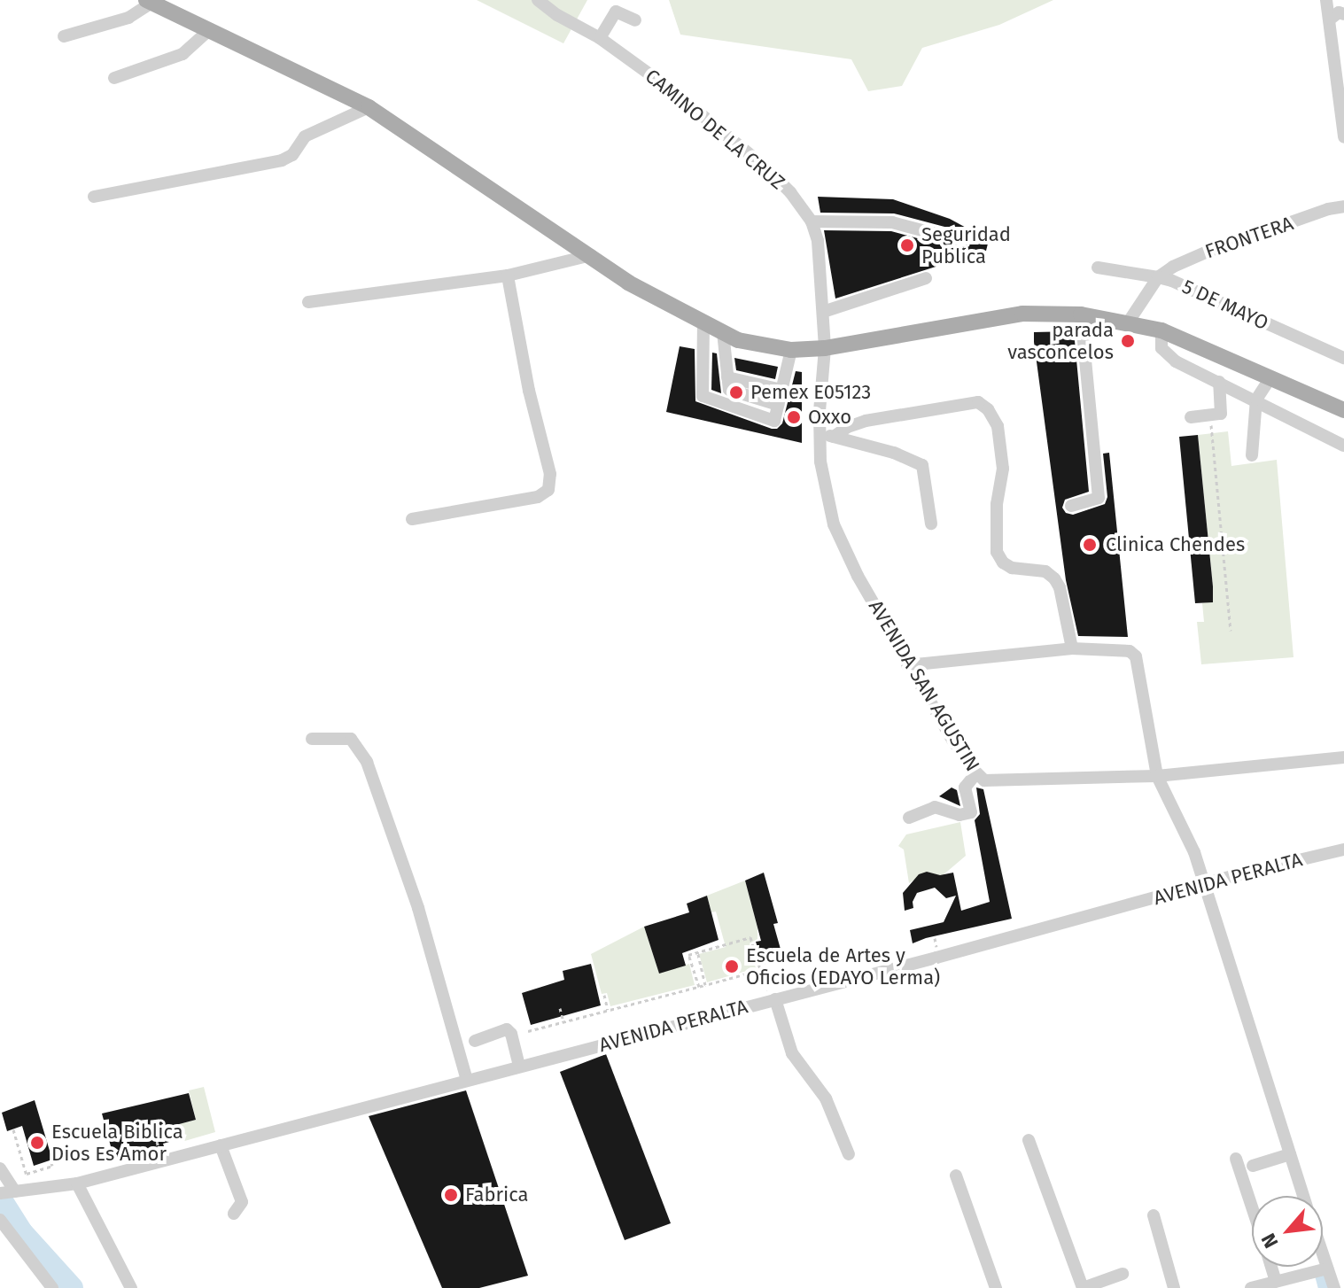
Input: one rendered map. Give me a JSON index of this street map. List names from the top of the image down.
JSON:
{
  "streets": {
    "street": [
      "CAMINO DE LA CRUZ",
      "FRONTERA",
      "5 DE MAYO",
      "AVENIDA SAN AGUSTIN",
      "AVENIDA PERALTA"
    ]
  },
  "crossings": [
    ["CAMINO DE LA CRUZ", "AVENIDA SAN AGUSTIN"],
    ["FRONTERA", "5 DE MAYO"]
  ],
  "places": [
    "Seguridad Publica",
    "parada vasconcelos",
    "Pemex E05123",
    "Oxxo",
    "Clinica Chendes",
    "Escuela de Artes y Oficios (EDAYO Lerma)",
    "Escuela Biblica Dios Es Amor",
    "Fabrica"
  ],
  "north": "bottom left"
}
